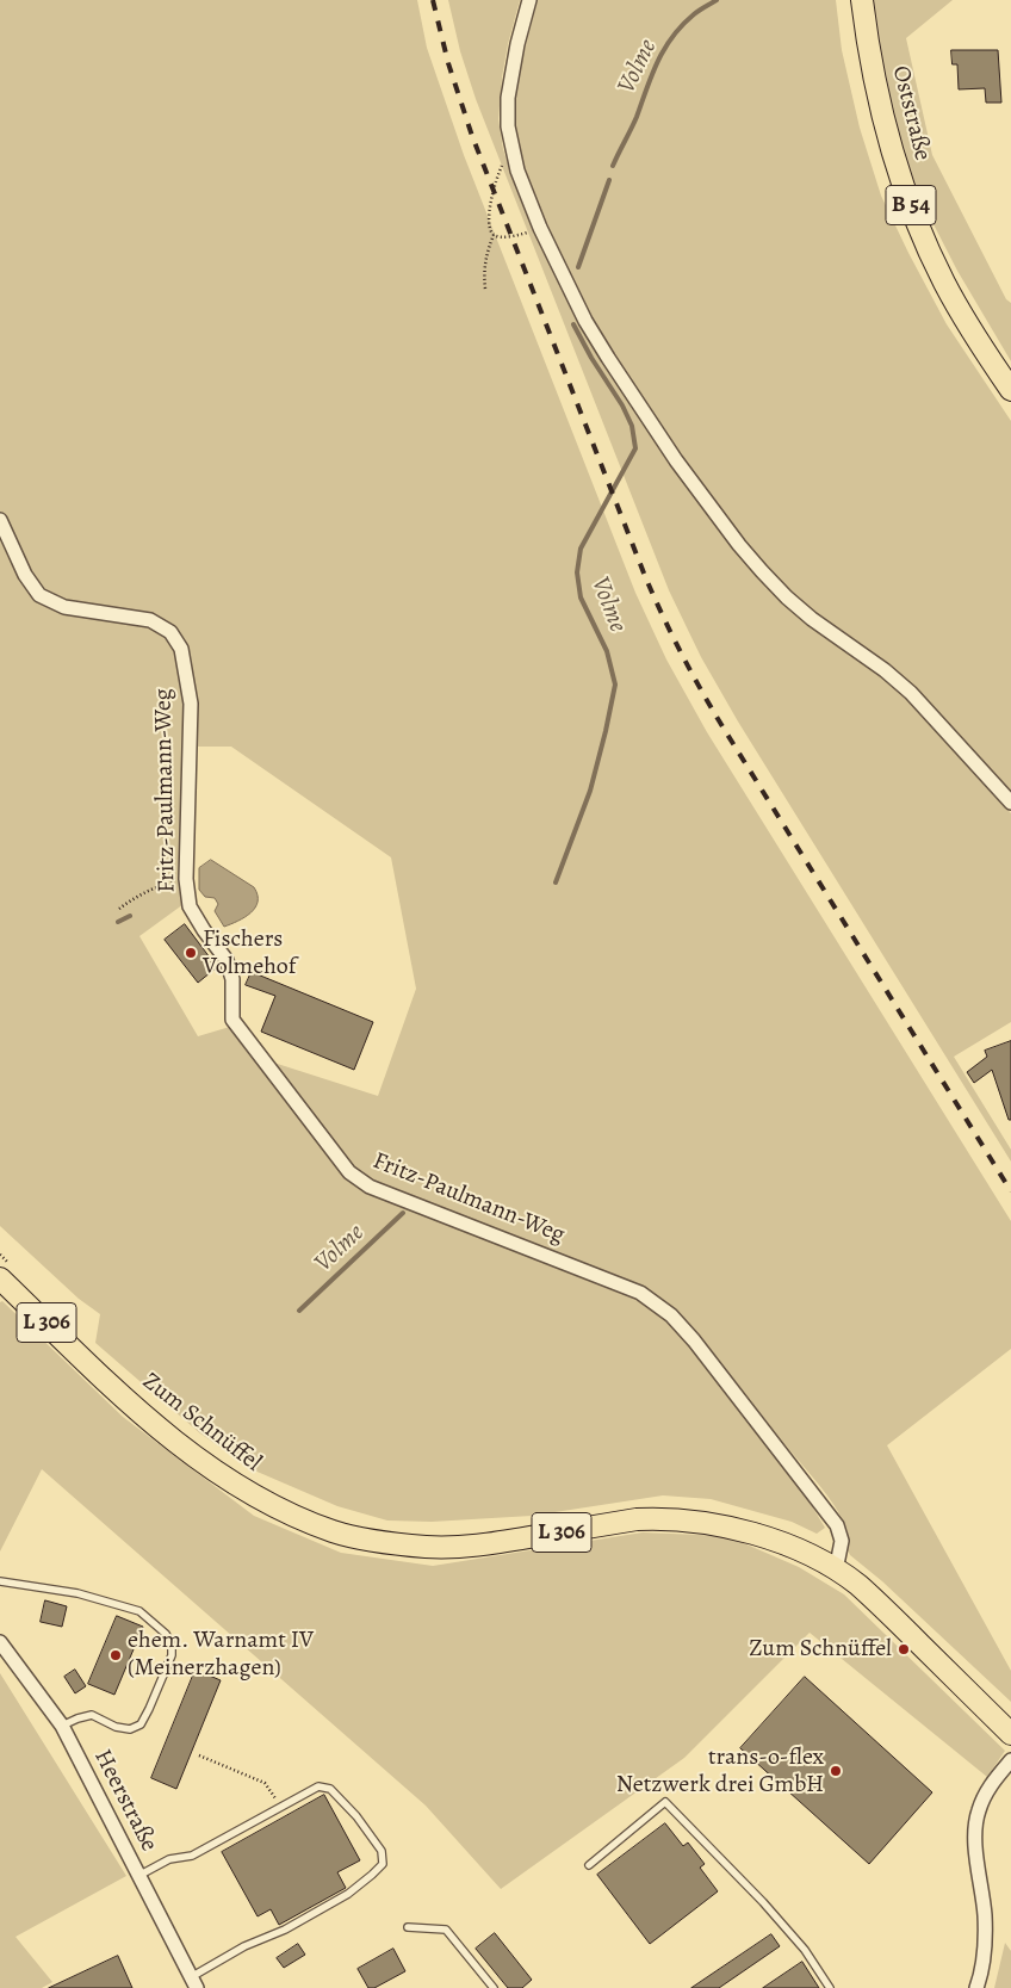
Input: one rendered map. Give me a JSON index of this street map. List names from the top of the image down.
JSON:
{
  "streets": {
    "main road": [
      "Oststraße",
      "B 54",
      "L 306",
      "Zum Schnüffel"
    ],
    "street": ["Fritz-Paulmann-Weg", "Heerstraße"]
  },
  "crossings": [
    ["Fritz-Paulmann-Weg", "Zum Schnüffel"]
  ],
  "water": ["Volme"],
  "places": [
    "Fischers Volmehof",
    "Zum Schnüffel",
    "ehem. Warnamt IV (Meinerzhagen)",
    "trans-o-flex Netzwerk drei GmbH"
  ]
}
